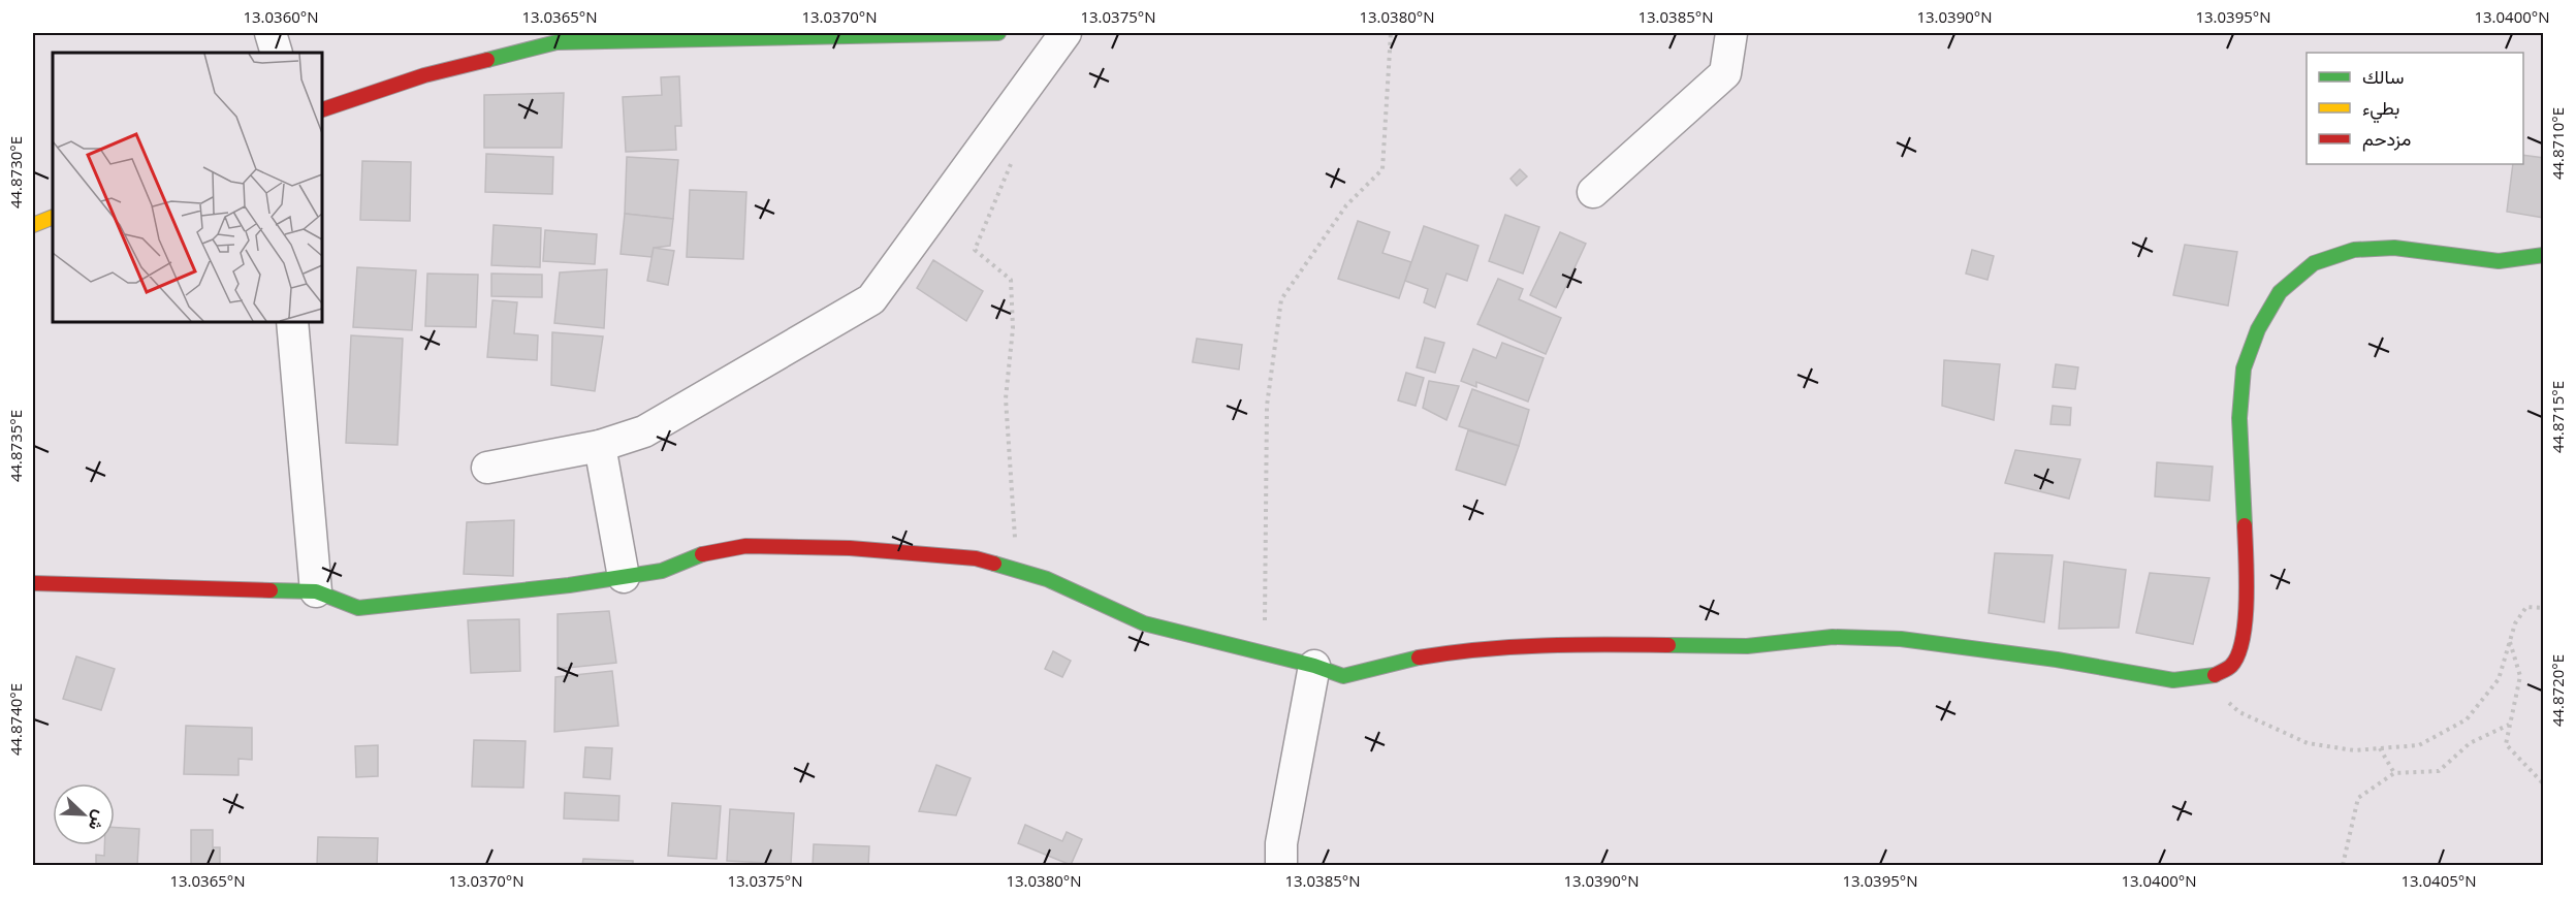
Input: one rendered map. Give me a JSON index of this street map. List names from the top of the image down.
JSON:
{
  "legend": ["سالك", "بطيء", "مزدحم"],
  "north": "bottom right",
  "coordinates": [
    "13.0360°N",
    "13.0365°N",
    "13.0370°N",
    "13.0375°N",
    "13.0380°N",
    "13.0385°N",
    "13.0390°N",
    "13.0395°N",
    "13.0400°N",
    "44.8710°E",
    "44.8730°E",
    "44.8715°E",
    "44.8735°E",
    "44.8720°E",
    "44.8740°E",
    "13.0405°N"
  ]
}
